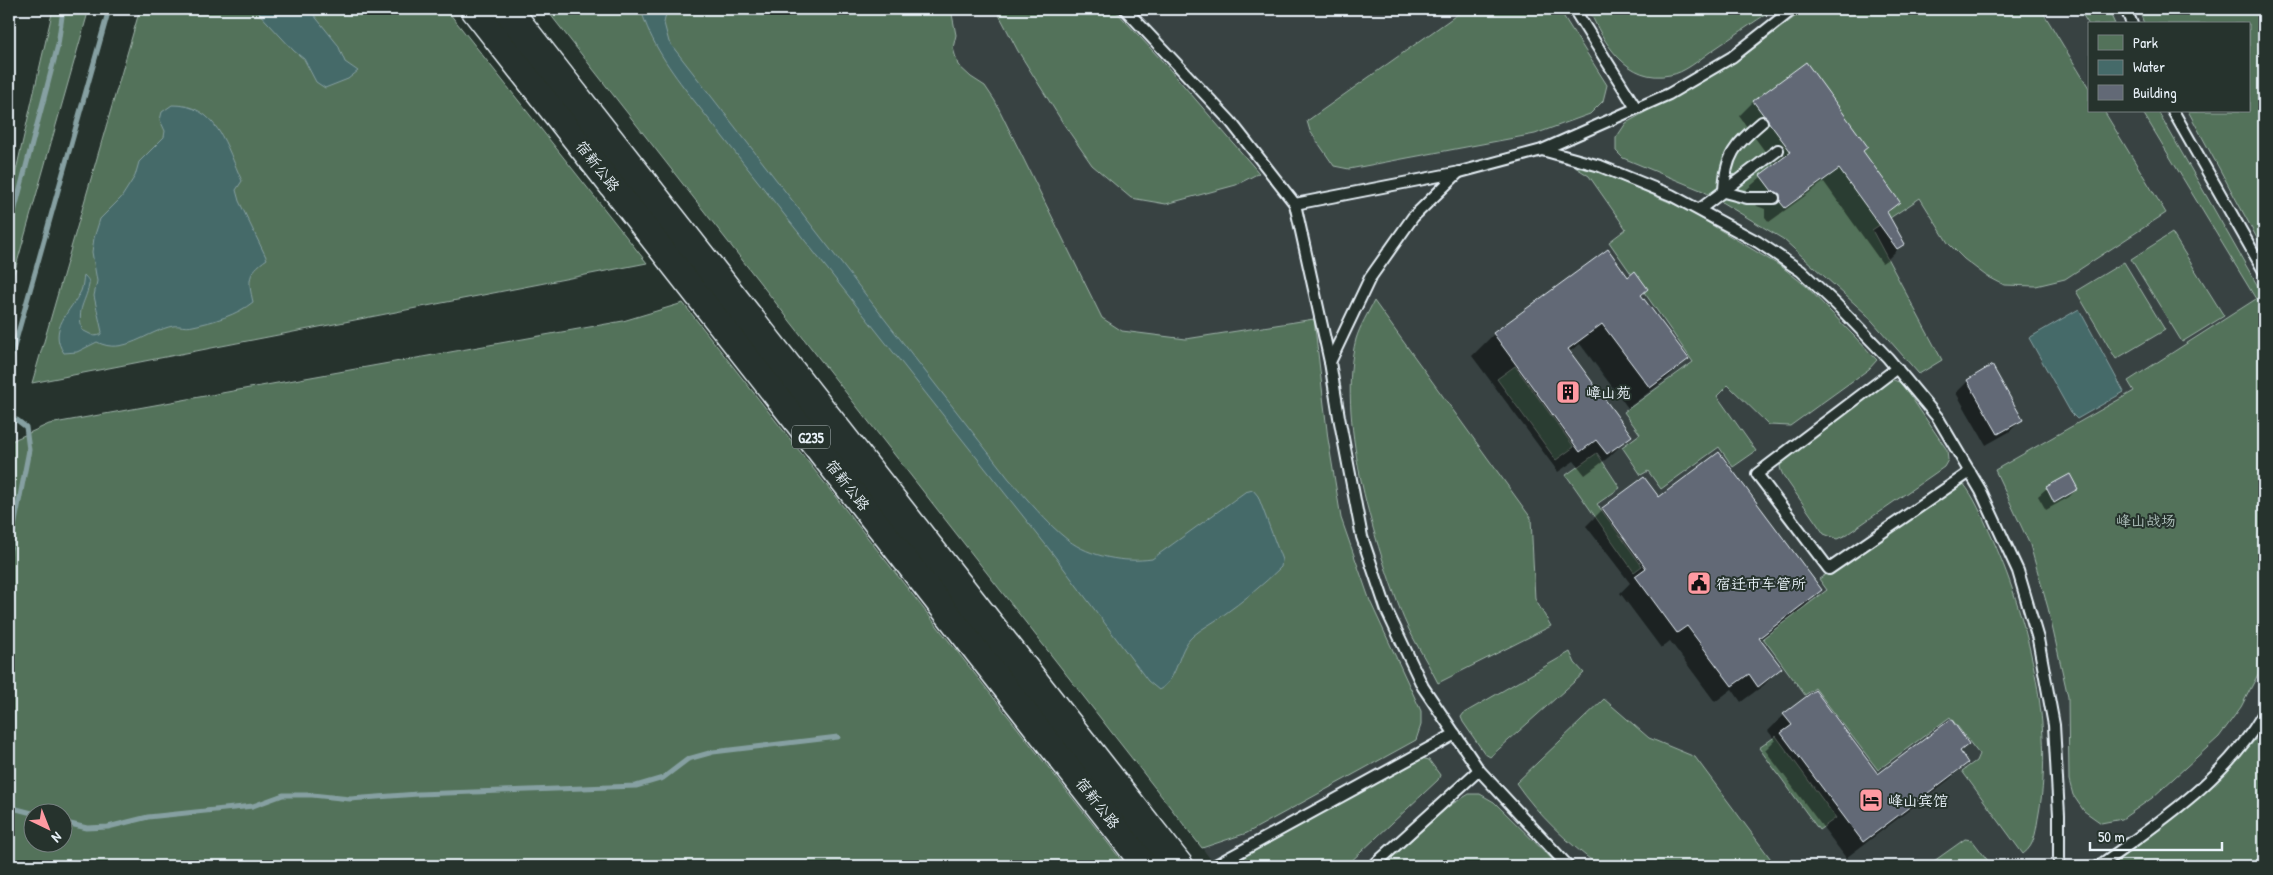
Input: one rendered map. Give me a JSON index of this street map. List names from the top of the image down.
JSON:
{
  "streets": {
    "highway": ["宿新公路", "G235"]
  },
  "parks": ["峰山战场"],
  "places": {
    "building": ["嶂山苑"],
    "public building": ["宿迁市车管所"],
    "hotel": ["峰山宾馆"]
  },
  "legend": ["Park", "Water", "Building"],
  "scale_bar": "50 m",
  "north": "bottom right"
}
